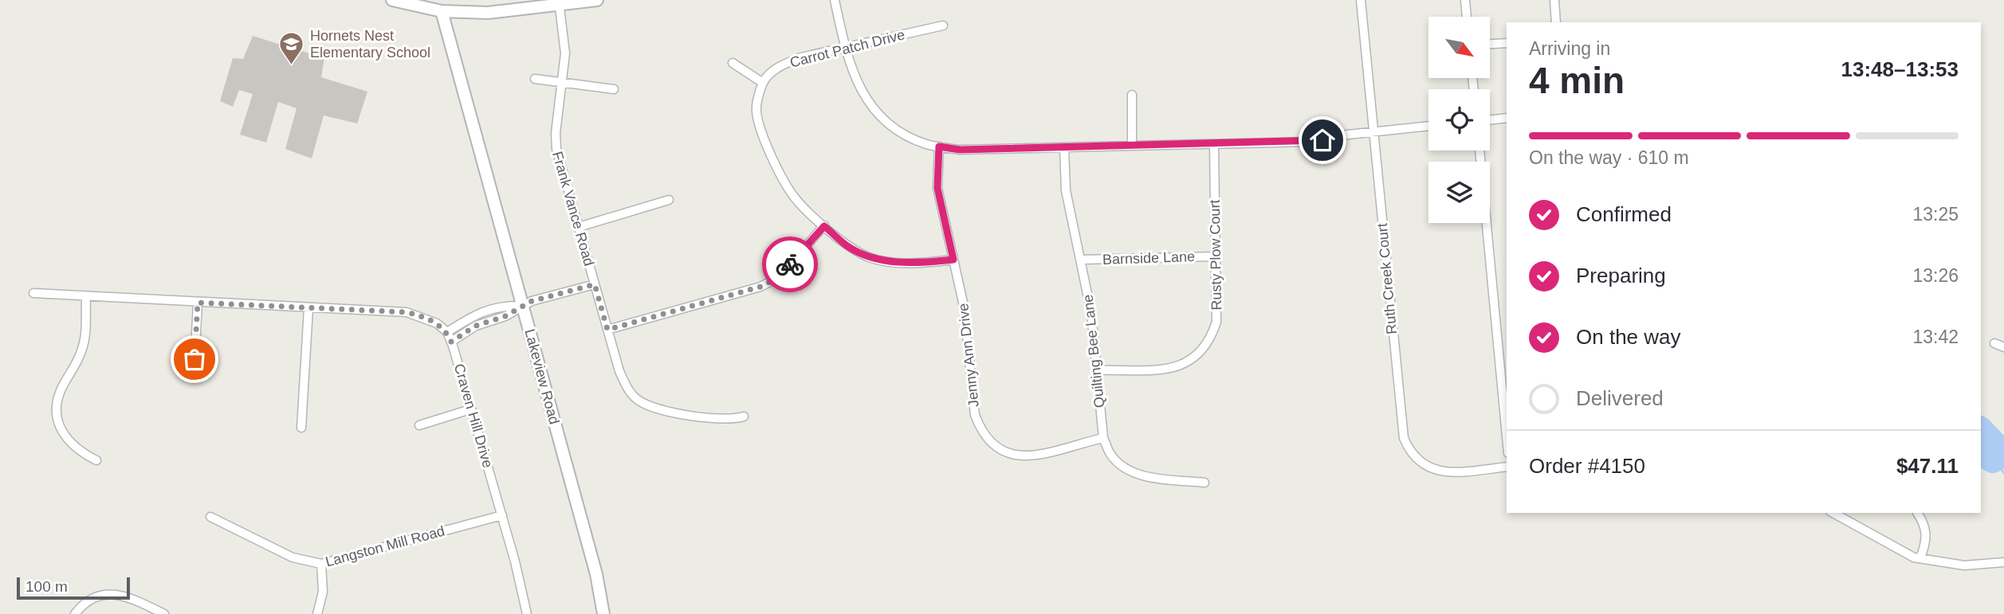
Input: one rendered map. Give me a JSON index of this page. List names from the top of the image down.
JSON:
{
  "streets": {
    "main road": ["Lakeview Road"],
    "street": [
      "Carrot Patch Drive",
      "Frank Vance Road",
      "Rusty Plow Court",
      "Barnside Lane",
      "Ruth Creek Court",
      "Quilting Bee Lane",
      "Jenny Ann Drive",
      "Craven Hill Drive",
      "Langston Mill Road"
    ]
  },
  "crossings": [
    ["Rusty Plow Court", "Barnside Lane"],
    ["Rusty Plow Court", "Quilting Bee Lane"],
    ["Barnside Lane", "Quilting Bee Lane"],
    ["Quilting Bee Lane", "Jenny Ann Drive"],
    ["Craven Hill Drive", "Langston Mill Road"]
  ],
  "places": {
    "school or university": ["Hornets Nest Elementary School"]
  },
  "scale_bar": "100 m",
  "north": "bottom right",
  "page": {
    "heading": ["4 min", "Arriving in", "13:48–13:53"],
    "panel": ["Order #4150", "$47.11"],
    "bar": "On the way · 610 m",
    "list": [
      ["Confirmed", "13:25"],
      ["Preparing", "13:26"],
      ["On the way", "13:42"],
      "Delivered"
    ],
    "scale": "100 m"
  }
}
